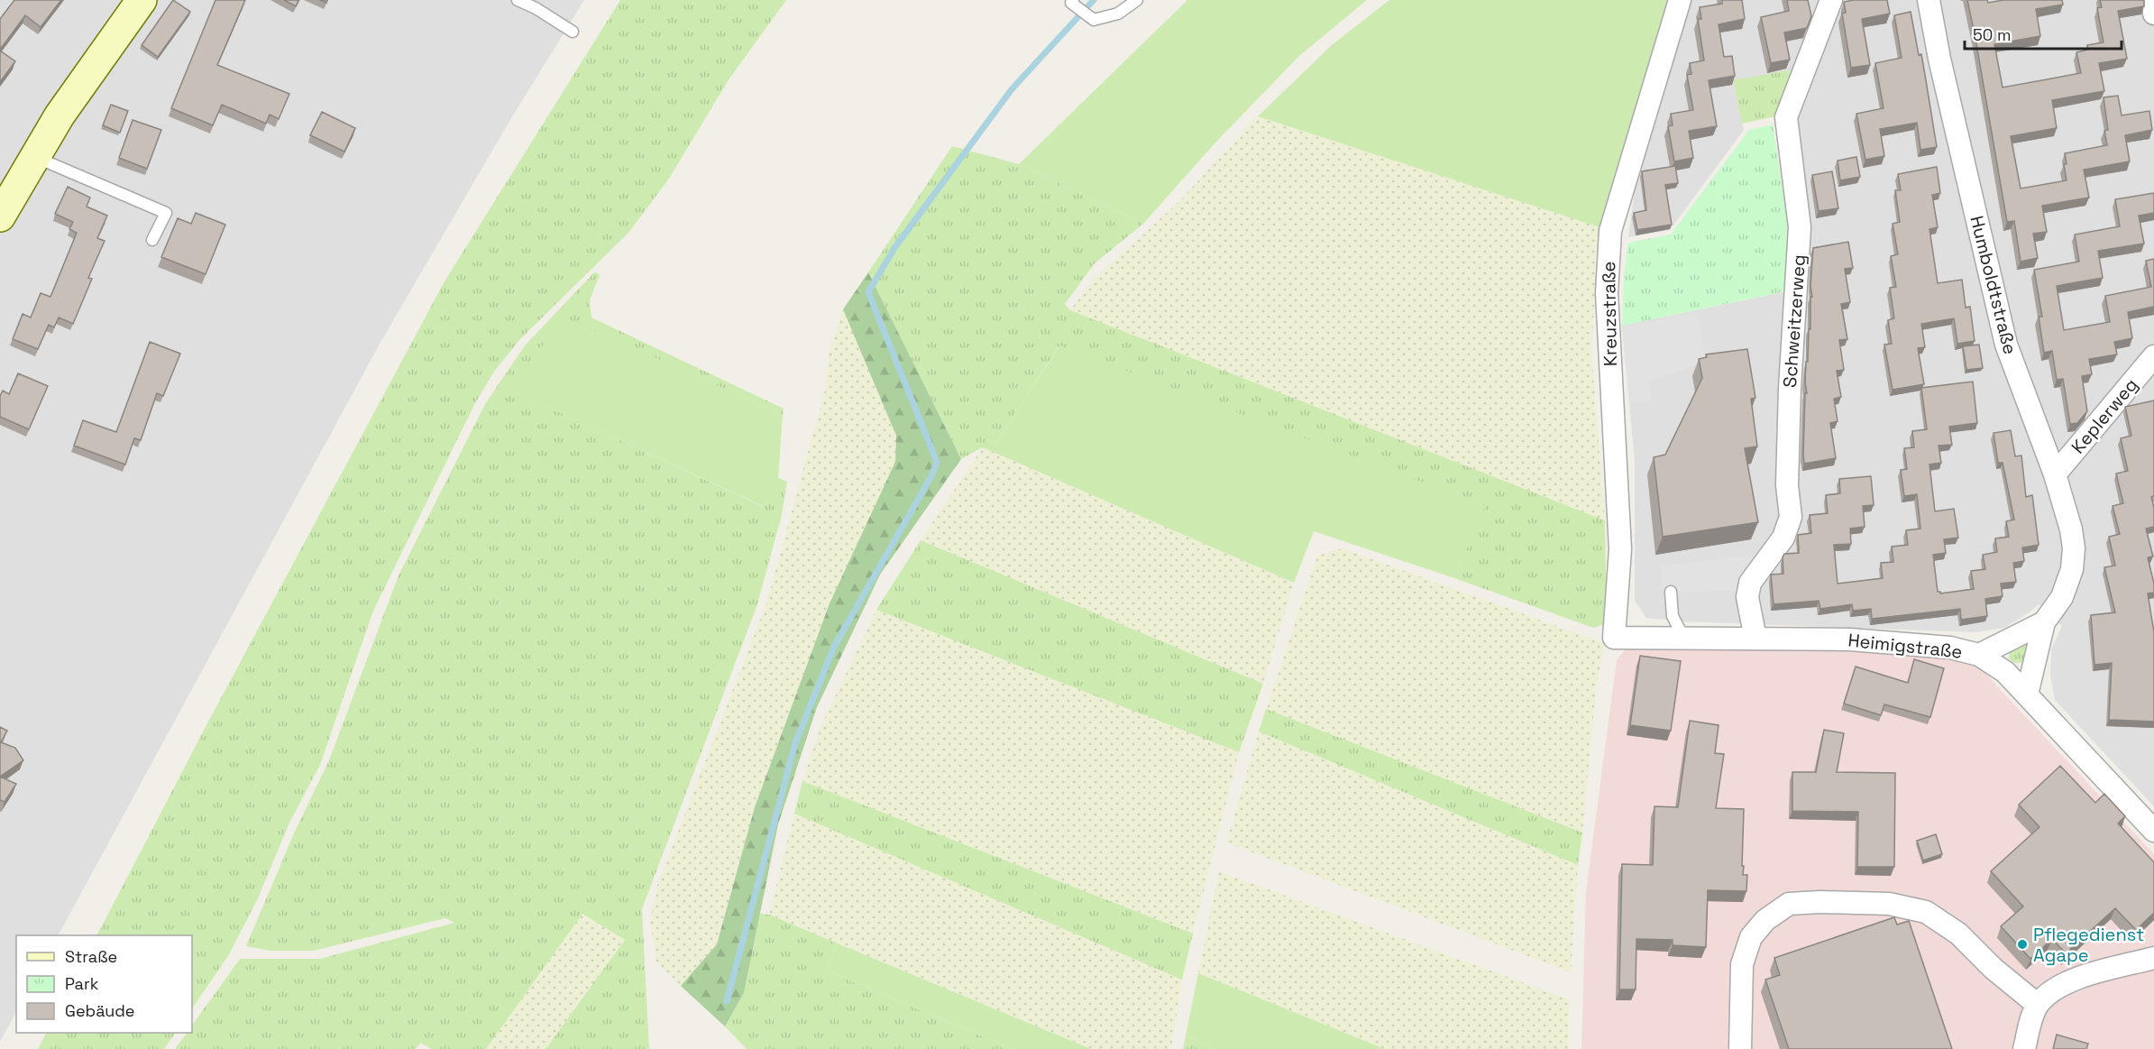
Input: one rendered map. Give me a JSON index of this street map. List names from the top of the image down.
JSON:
{
  "streets": {
    "street": [
      "Humboldtstraße",
      "Kreuzstraße",
      "Schweitzerweg",
      "Keplerweg",
      "Heimigstraße"
    ]
  },
  "crossings": [
    ["Humboldtstraße", "Keplerweg"],
    ["Humboldtstraße", "Heimigstraße"],
    ["Kreuzstraße", "Heimigstraße"],
    ["Schweitzerweg", "Heimigstraße"]
  ],
  "places": ["Pflegedienst Agape"],
  "legend": ["Straße", "Park", "Gebäude"],
  "scale_bar": "50 m"
}
